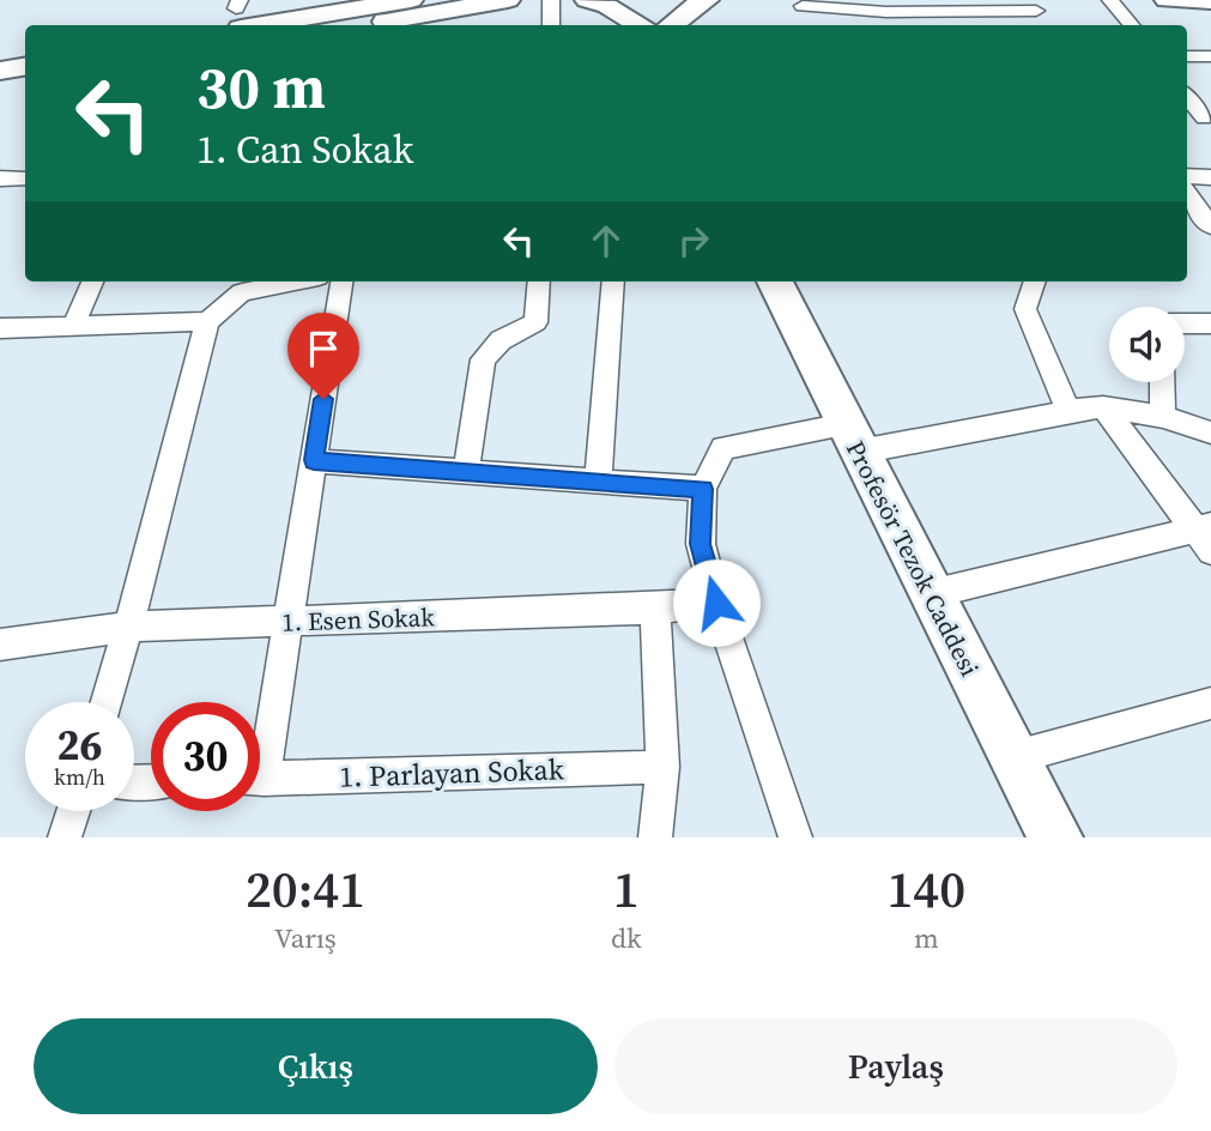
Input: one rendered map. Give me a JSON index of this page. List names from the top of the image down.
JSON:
{
  "streets": {
    "main road": ["Profesör Tezok Caddesi"],
    "street": ["1. Esen Sokak", "1. Parlayan Sokak"]
  },
  "page": {
    "turn": ["30 m", "1. Can Sokak"],
    "speed": "26 km/h",
    "limit": "30",
    "eta": [
      "20:41",
      "Varış",
      "1",
      "dk",
      "140",
      "m"
    ],
    "buttons": ["Çıkış", "Paylaş"]
  }
}
